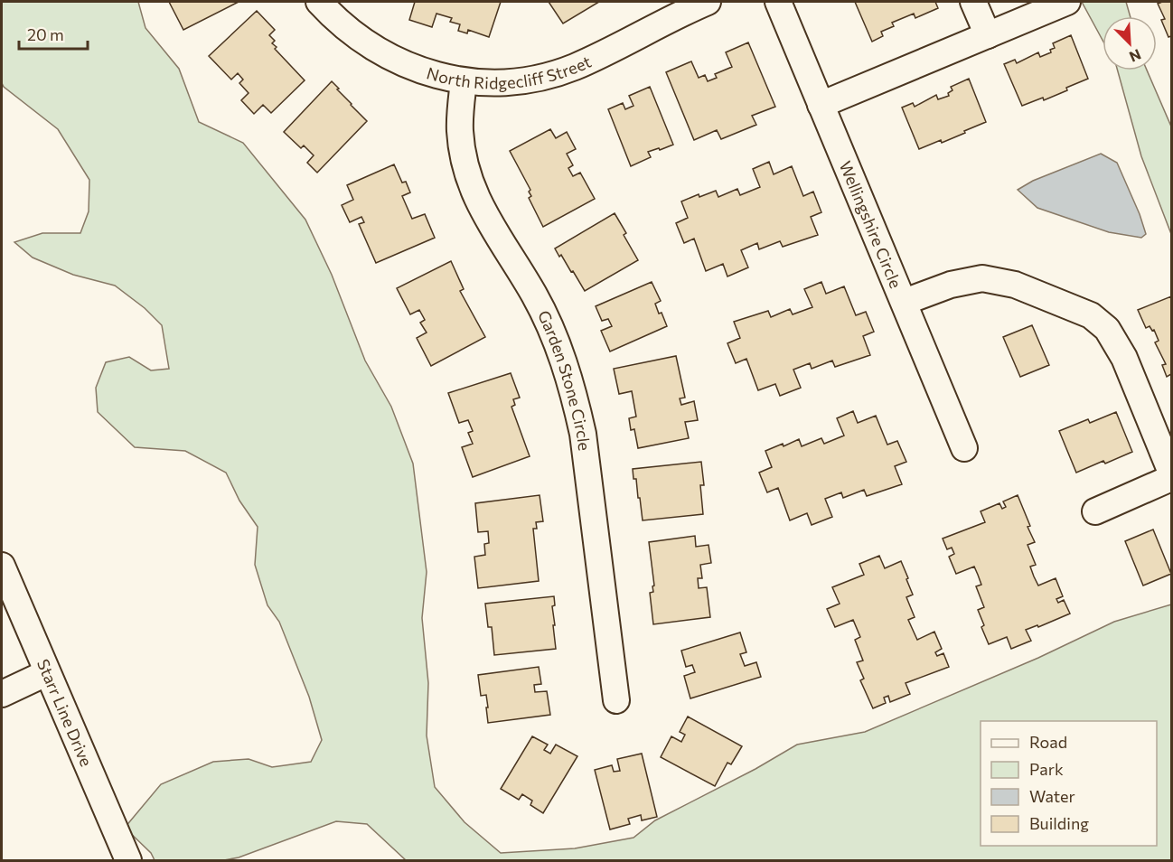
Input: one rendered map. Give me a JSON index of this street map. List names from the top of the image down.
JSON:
{
  "streets": {
    "street": [
      "North Ridgecliff Street",
      "Wellingshire Circle",
      "Garden Stone Circle",
      "Starr Line Drive"
    ]
  },
  "crossings": [
    ["North Ridgecliff Street", "Garden Stone Circle"]
  ],
  "legend": [
    "Road",
    "Park",
    "Water",
    "Building"
  ],
  "scale_bar": "20 m",
  "north": "bottom right"
}
